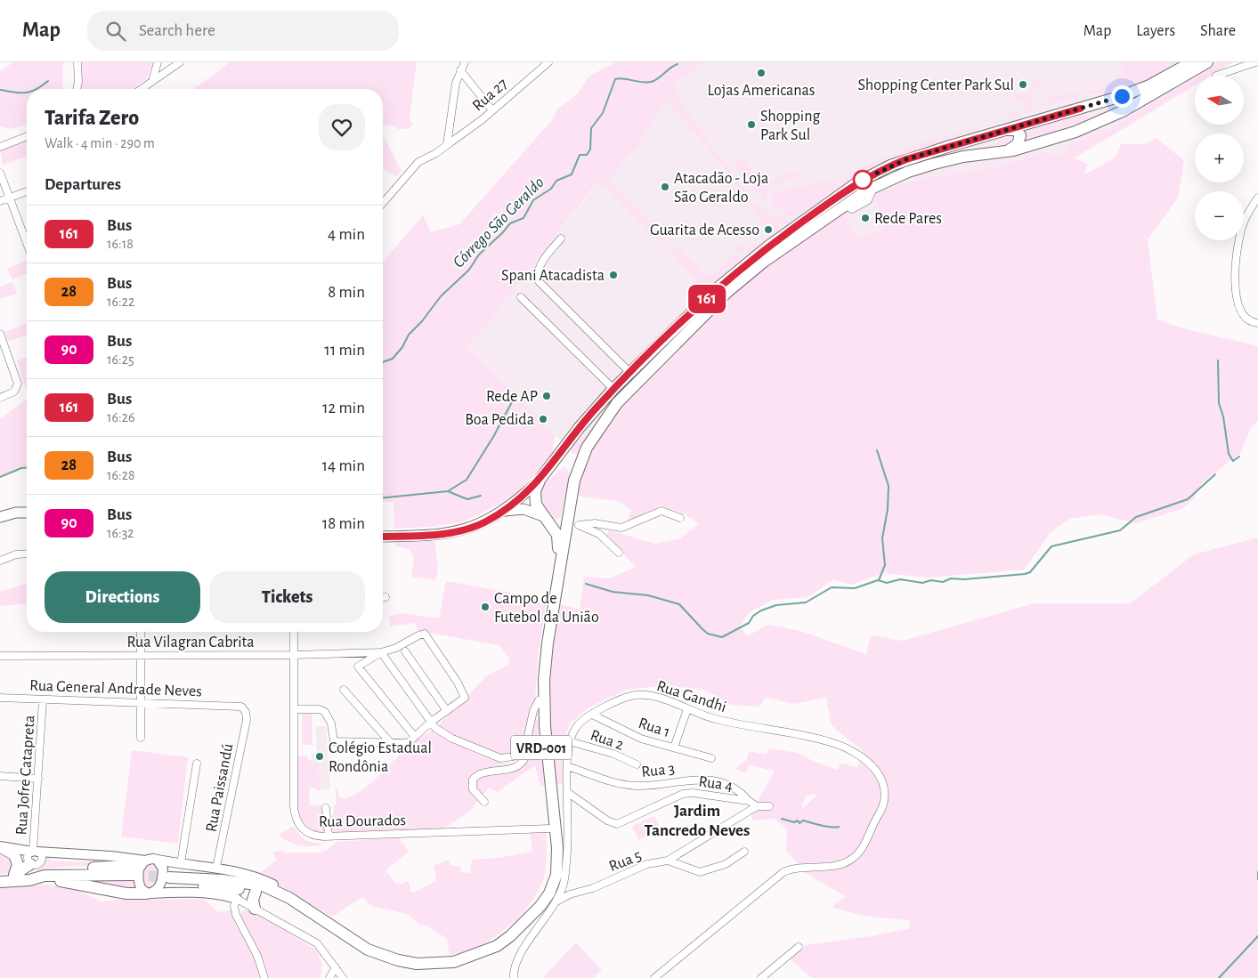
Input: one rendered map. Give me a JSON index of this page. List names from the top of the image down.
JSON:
{
  "streets": {
    "main road": ["VRD-001"],
    "street": [
      "Rua 27",
      "Rua Vilagran Cabrita",
      "Rua General Andrade Neves",
      "Rua Gandhi",
      "Rua 1",
      "Rua 2",
      "Rua 3",
      "Rua Jofre Catapreta",
      "Rua 4",
      "Rua Paissandú",
      "Rua Dourados",
      "Rua 5"
    ]
  },
  "crossings": [
    ["Rua Vilagran Cabrita", "Rua Dourados"],
    ["Rua General Andrade Neves", "Rua Jofre Catapreta"],
    ["Rua General Andrade Neves", "Rua Paissandú"],
    ["Rua Gandhi", "Rua 1"],
    ["Rua Gandhi", "Rua 2"],
    ["Rua Gandhi", "Rua 3"],
    ["Rua Gandhi", "Rua 4"],
    ["Rua Gandhi", "Rua 5"],
    ["VRD-001", "Rua Dourados"],
    ["Rua 3", "Rua 4"],
    ["Rua 4", "Rua 5"]
  ],
  "districts": ["Jardim Tancredo Neves"],
  "water": ["Córrego São Geraldo"],
  "places": [
    "Lojas Americanas",
    "Shopping Center Park Sul",
    "Shopping Park Sul",
    "Atacadão - Loja São Geraldo",
    "Rede Pares",
    "Guarita de Acesso",
    "Spani Atacadista",
    "Rede AP",
    "Boa Pedida",
    "Campo de Futebol da União",
    "Colégio Estadual Rondônia"
  ],
  "lines": ["bus line 161"],
  "north": "left",
  "page": {
    "header": "Map",
    "search": "Search here",
    "nav": ["Map", "Layers", "Share"],
    "on_map": "161",
    "map_buttons": ["+", "−"],
    "heading": [
      ["Tarifa Zero", "Walk · 4 min · 290 m"],
      "Departures"
    ],
    "list": [
      {
        "mark": "161",
        "name": "Bus",
        "note": "16:18",
        "value": "4 min"
      },
      {
        "mark": "28",
        "name": "Bus",
        "note": "16:22",
        "value": "8 min"
      },
      {
        "mark": "90",
        "name": "Bus",
        "note": "16:25",
        "value": "11 min"
      },
      {
        "mark": "161",
        "name": "Bus",
        "note": "16:26",
        "value": "12 min"
      },
      {
        "mark": "28",
        "name": "Bus",
        "note": "16:28",
        "value": "14 min"
      },
      {
        "mark": "90",
        "name": "Bus",
        "note": "16:32",
        "value": "18 min"
      }
    ],
    "buttons": ["Directions", "Tickets"]
  }
}
